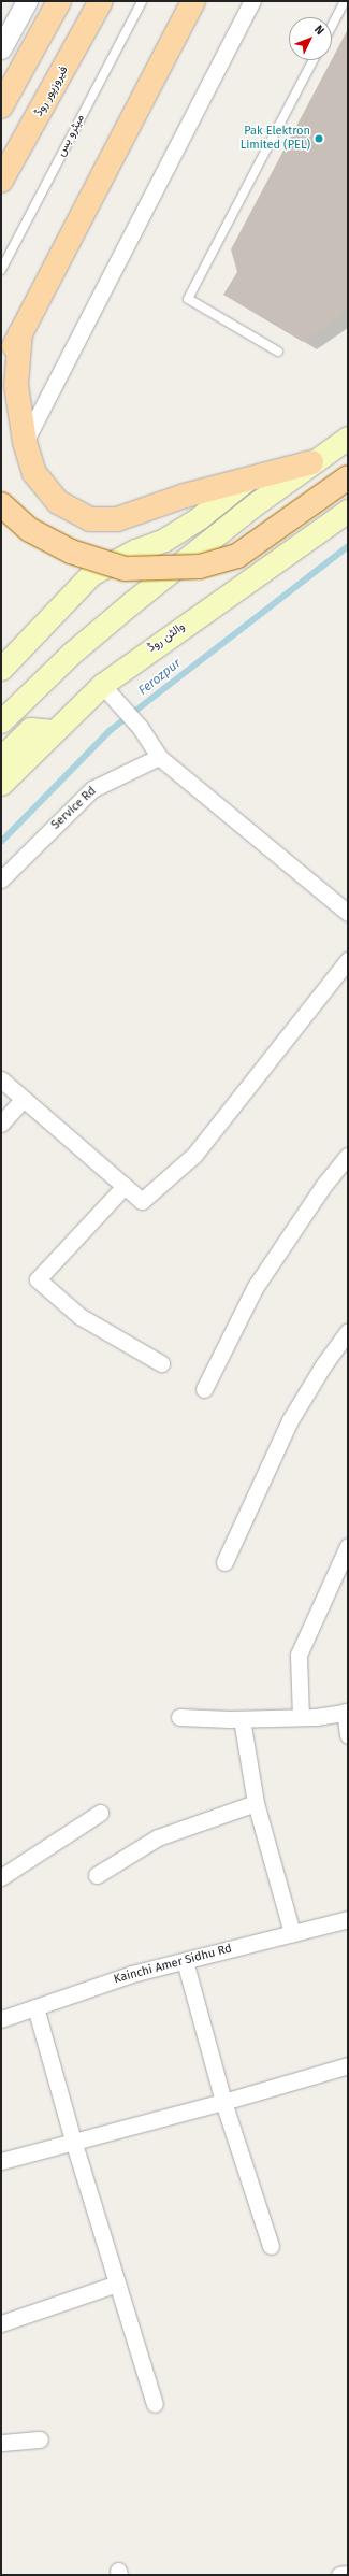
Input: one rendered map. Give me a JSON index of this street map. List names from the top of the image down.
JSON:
{
  "streets": {
    "main road": ["فیروزپور روڈ", "والٹن روڈ"],
    "street": ["Service Rd", "Kainchi Amer Sidhu Rd"],
    "lane": ["میٹرو بس"]
  },
  "water": ["Ferozpur"],
  "places": ["Pak Elektron Limited (PEL)"],
  "north": "top right"
}
